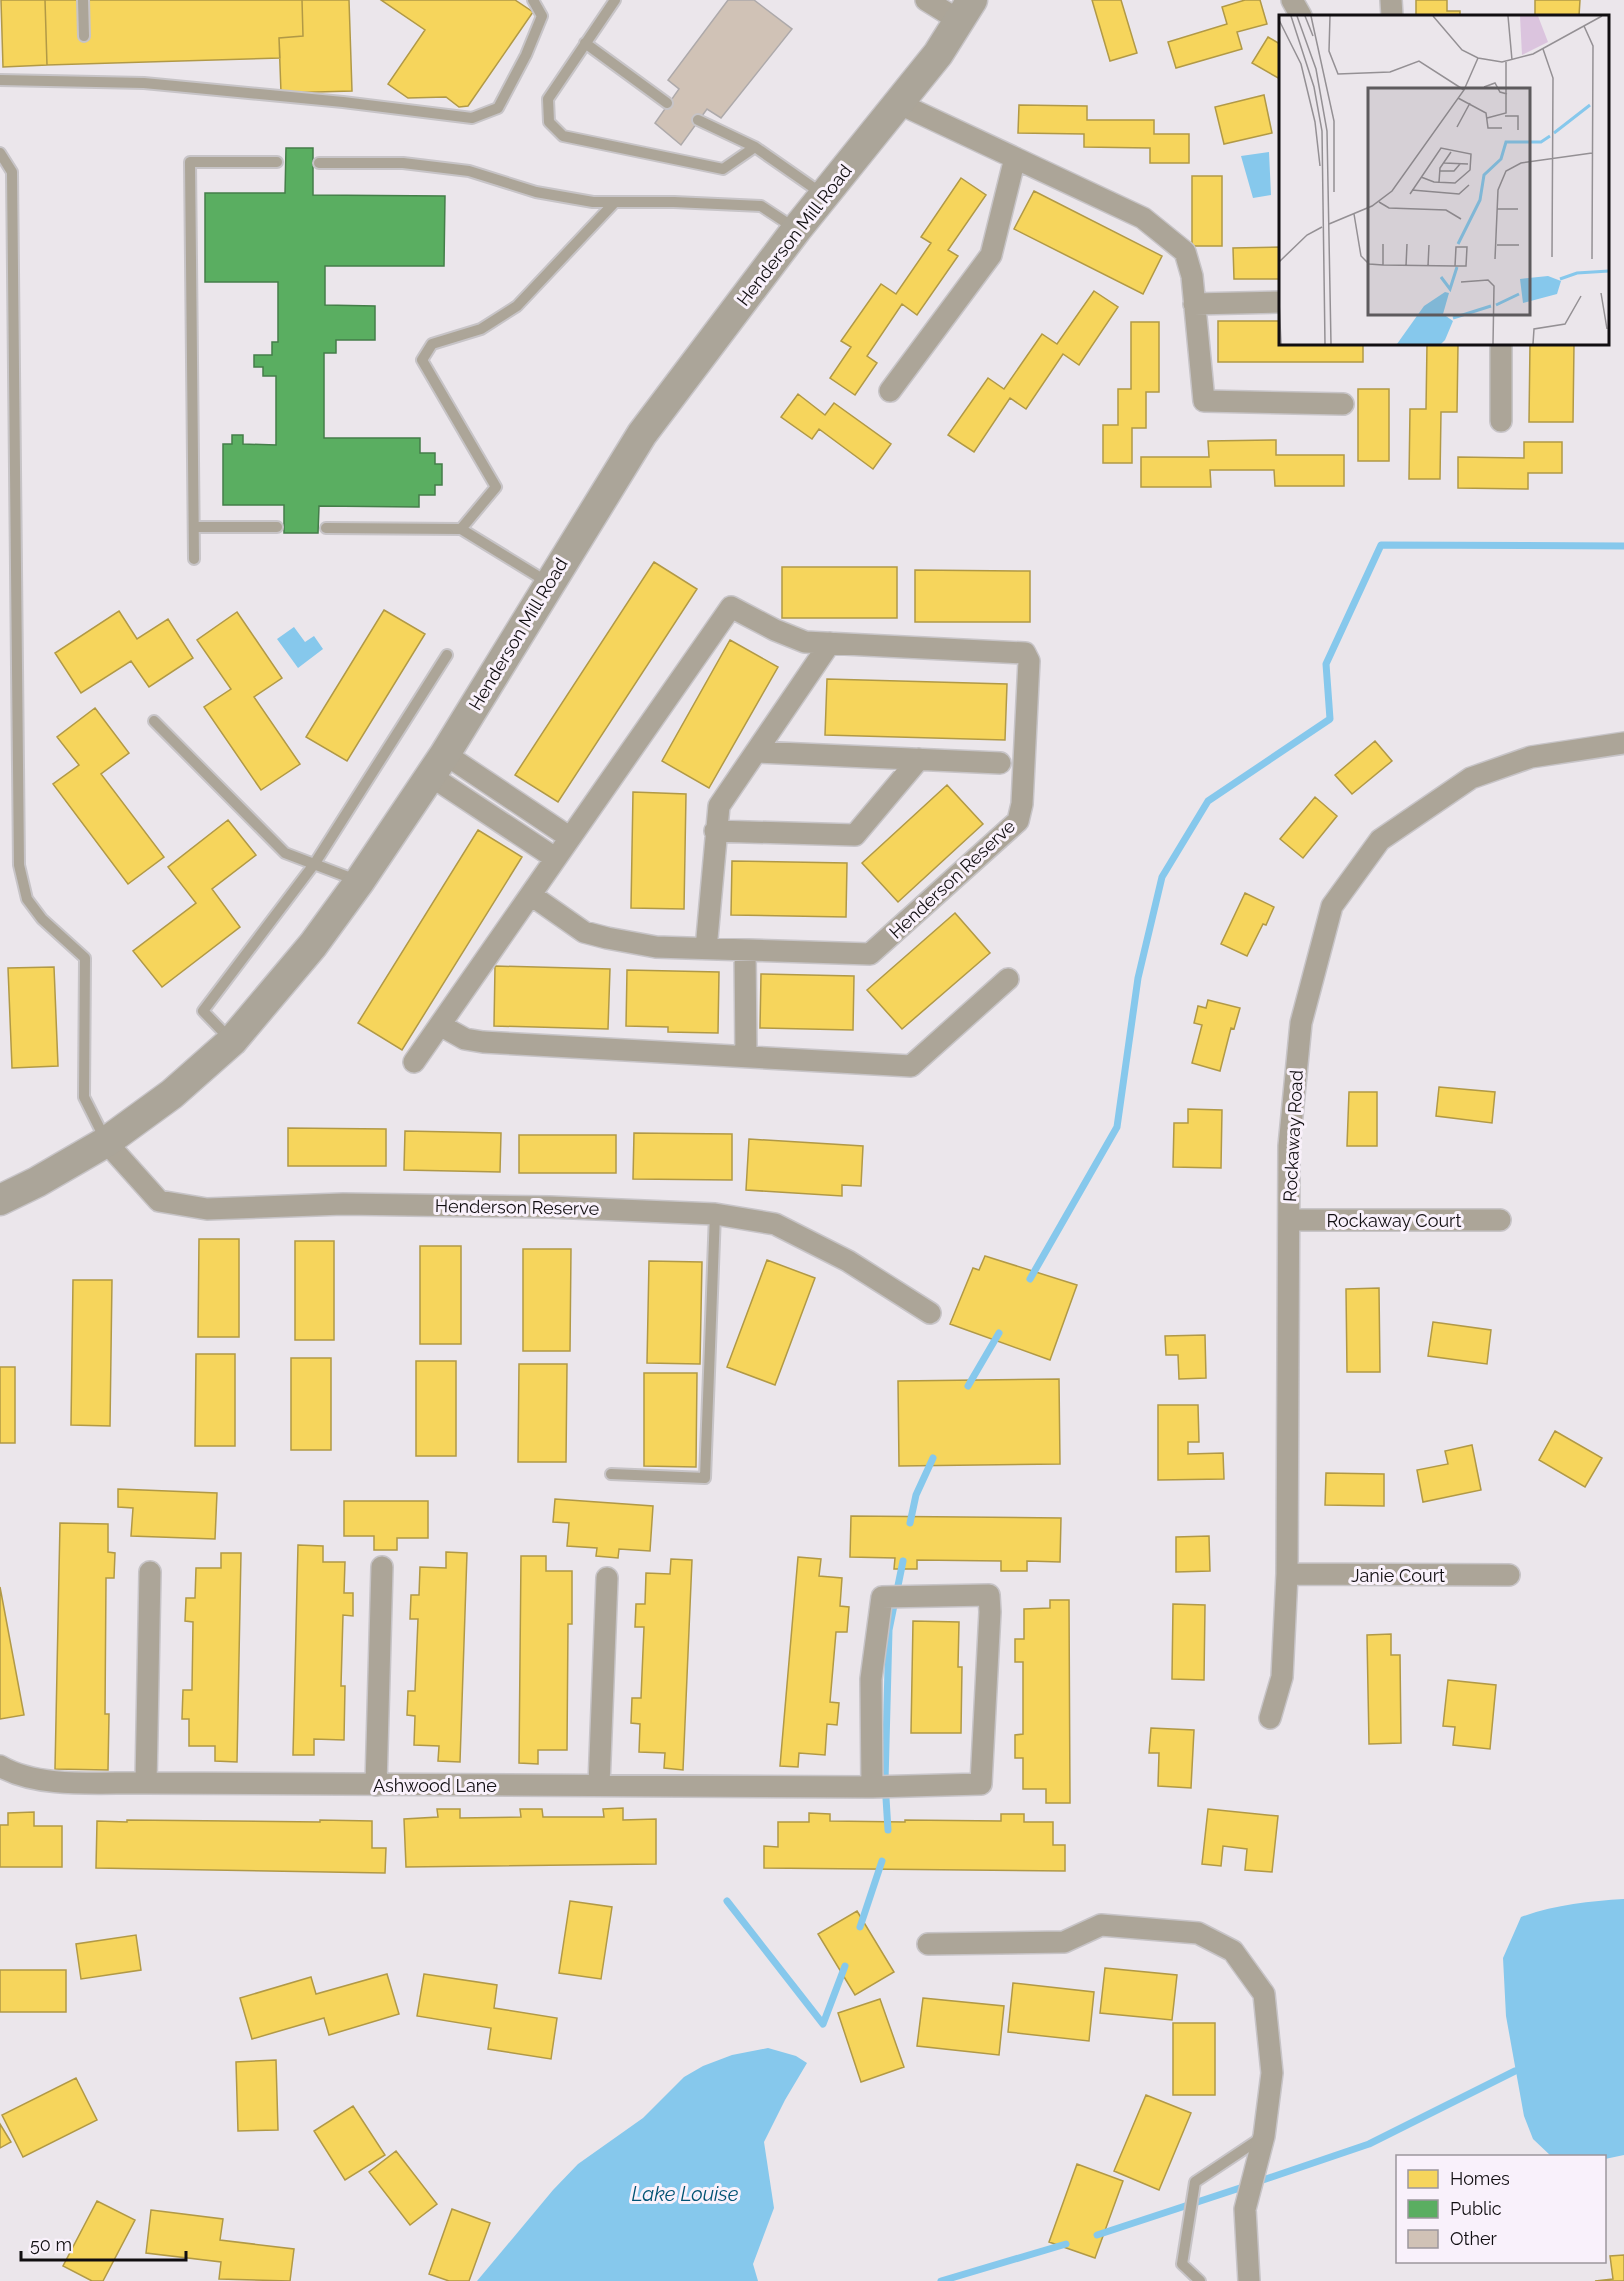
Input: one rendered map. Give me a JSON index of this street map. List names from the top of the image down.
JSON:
{
  "streets": {
    "street": [
      "Henderson Mill Road",
      "Henderson Reserve",
      "Rockaway Road",
      "Rockaway Court",
      "Janie Court",
      "Ashwood Lane"
    ]
  },
  "crossings": [
    ["Henderson Mill Road", "Henderson Reserve"],
    ["Rockaway Road", "Rockaway Court"],
    ["Rockaway Road", "Janie Court"]
  ],
  "water": ["Lake Louise"],
  "legend": ["Homes", "Public", "Other"],
  "scale_bar": "50 m"
}
